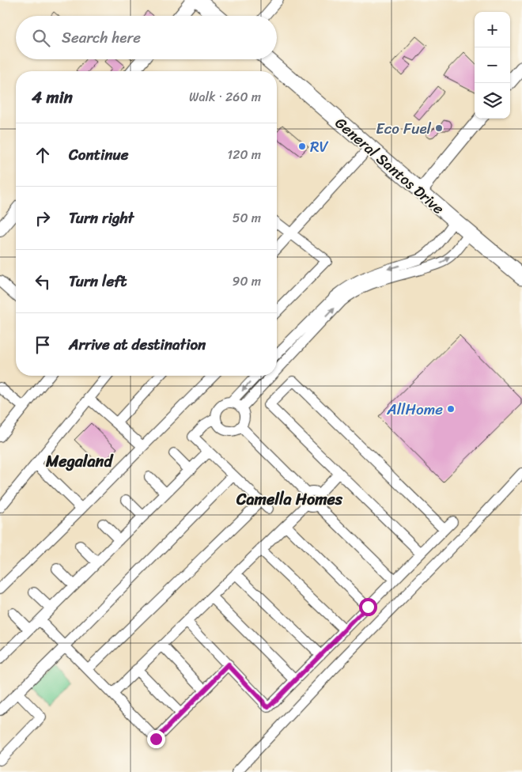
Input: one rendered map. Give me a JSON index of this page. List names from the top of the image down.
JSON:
{
  "streets": {
    "highway": ["General Santos Drive"]
  },
  "districts": ["Megaland", "Camella Homes"],
  "places": ["Eco Fuel", "RV", "AllHome"],
  "page": {
    "map_buttons": ["+", "−"],
    "search": "Search here",
    "heading": ["4 min", "Walk · 260 m"],
    "list": [
      ["Continue", "120 m"],
      ["Turn right", "50 m"],
      ["Turn left", "90 m"],
      "Arrive at destination"
    ]
  }
}
